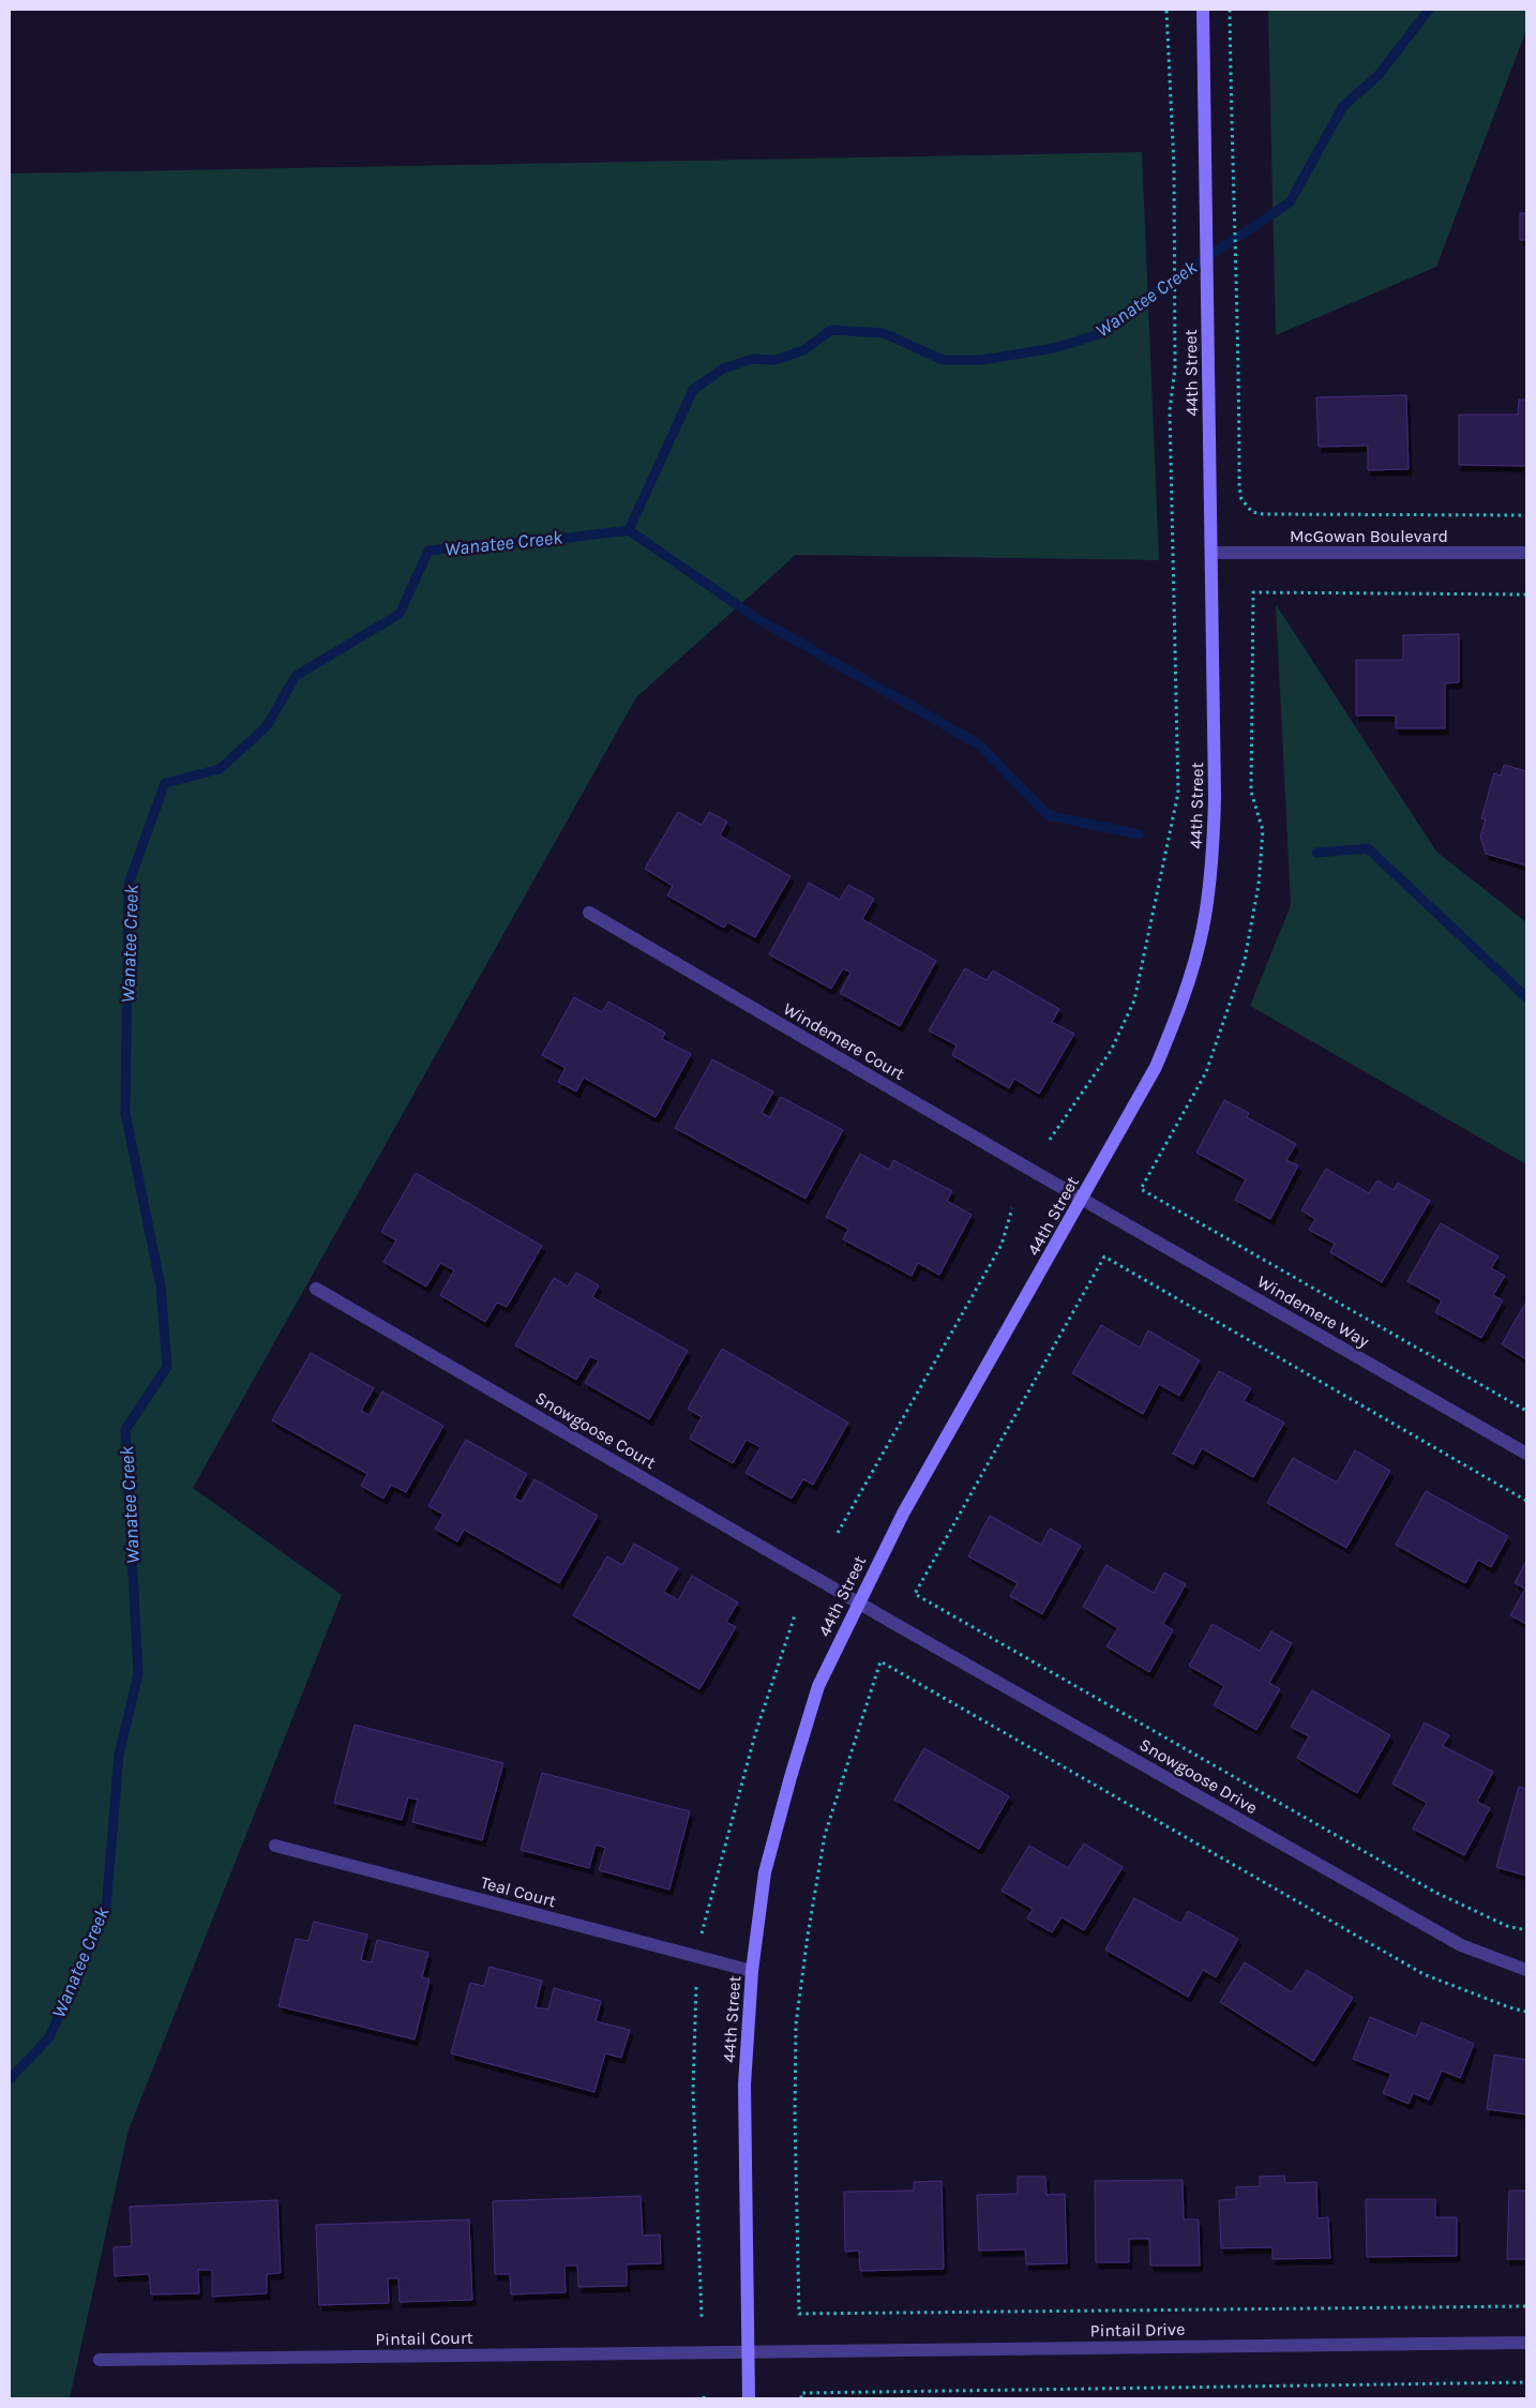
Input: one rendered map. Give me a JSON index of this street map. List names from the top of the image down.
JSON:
{
  "streets": {
    "street": [
      "44th Street",
      "McGowan Boulevard",
      "Windemere Court",
      "Windemere Way",
      "Snowgoose Court",
      "Snowgoose Drive",
      "Teal Court",
      "Pintail Drive",
      "Pintail Court"
    ]
  },
  "crossings": [
    ["44th Street", "McGowan Boulevard"],
    ["44th Street", "Windemere Court"],
    ["44th Street", "Windemere Way"],
    ["44th Street", "Snowgoose Court"],
    ["44th Street", "Snowgoose Drive"],
    ["44th Street", "Teal Court"],
    ["44th Street", "Pintail Drive"],
    ["44th Street", "Pintail Court"],
    ["Windemere Court", "Windemere Way"],
    ["Snowgoose Court", "Snowgoose Drive"],
    ["Pintail Drive", "Pintail Court"]
  ],
  "water": ["Wanatee Creek"]
}
